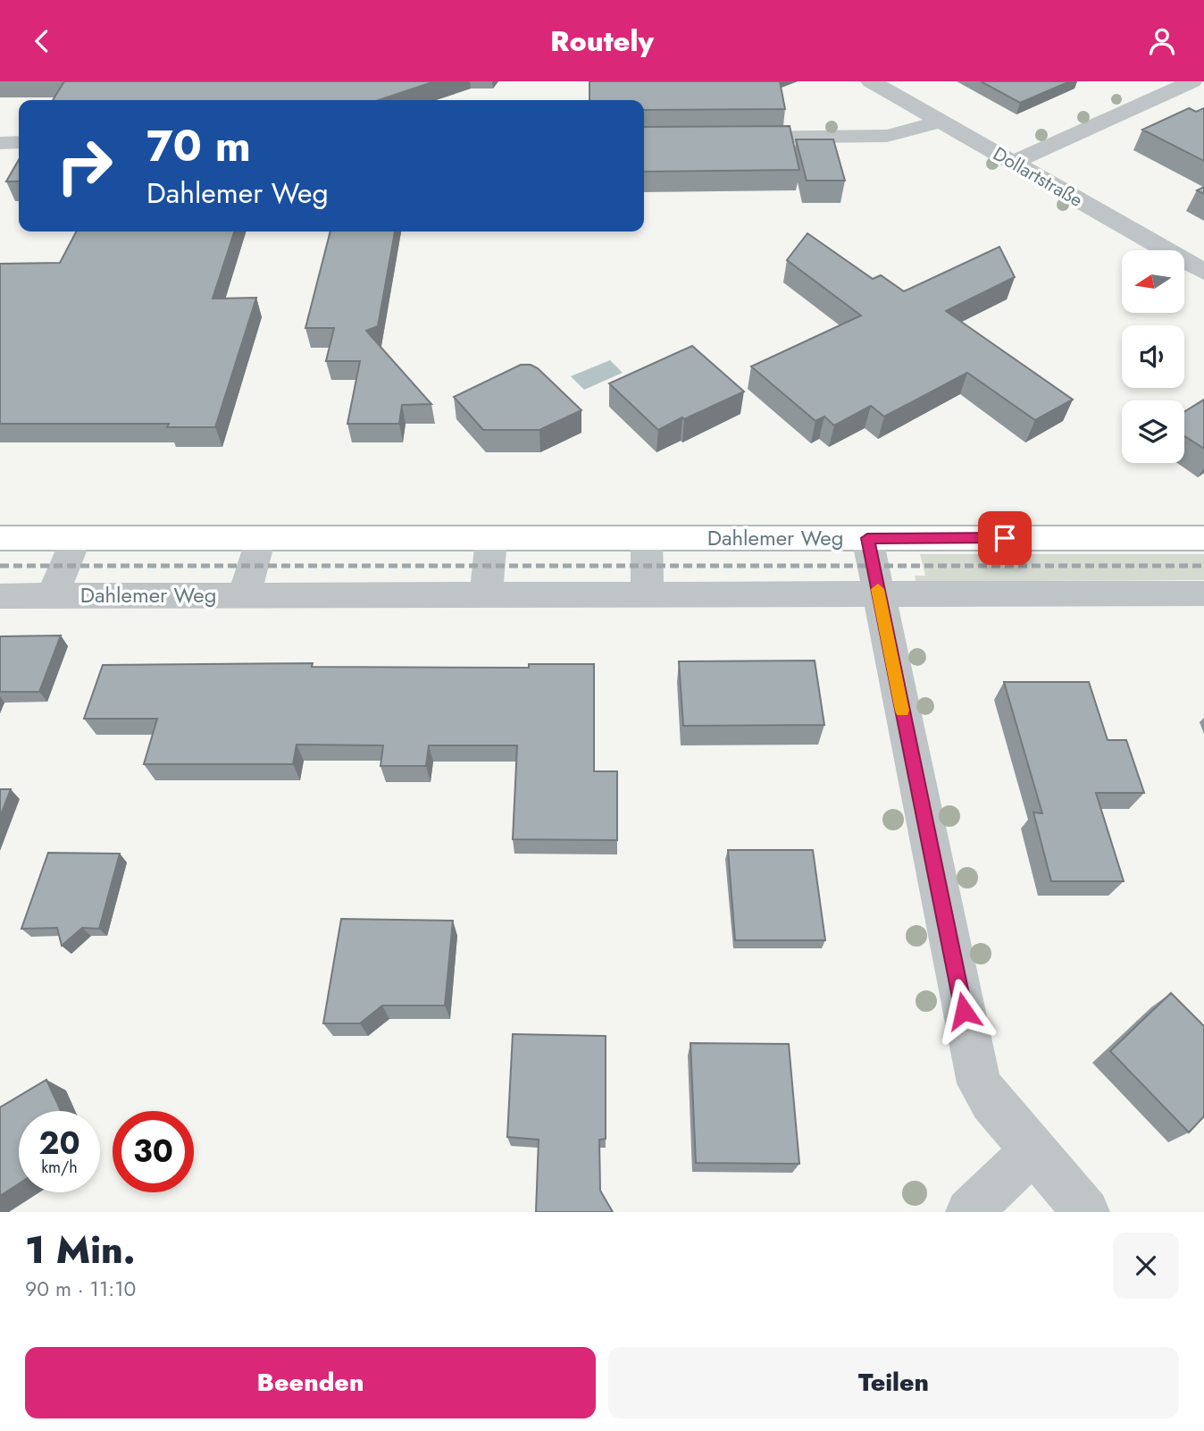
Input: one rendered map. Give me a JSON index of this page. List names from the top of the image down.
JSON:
{
  "streets": {
    "main road": ["Dahlemer Weg"],
    "street": ["Dollartstraße"]
  },
  "north": "left",
  "page": {
    "header": "Routely",
    "turn": ["70 m", "Dahlemer Weg"],
    "speed": "20 km/h",
    "limit": "30",
    "heading": ["1 Min.", "90 m · 11:10"],
    "buttons": ["Beenden", "Teilen"]
  }
}
